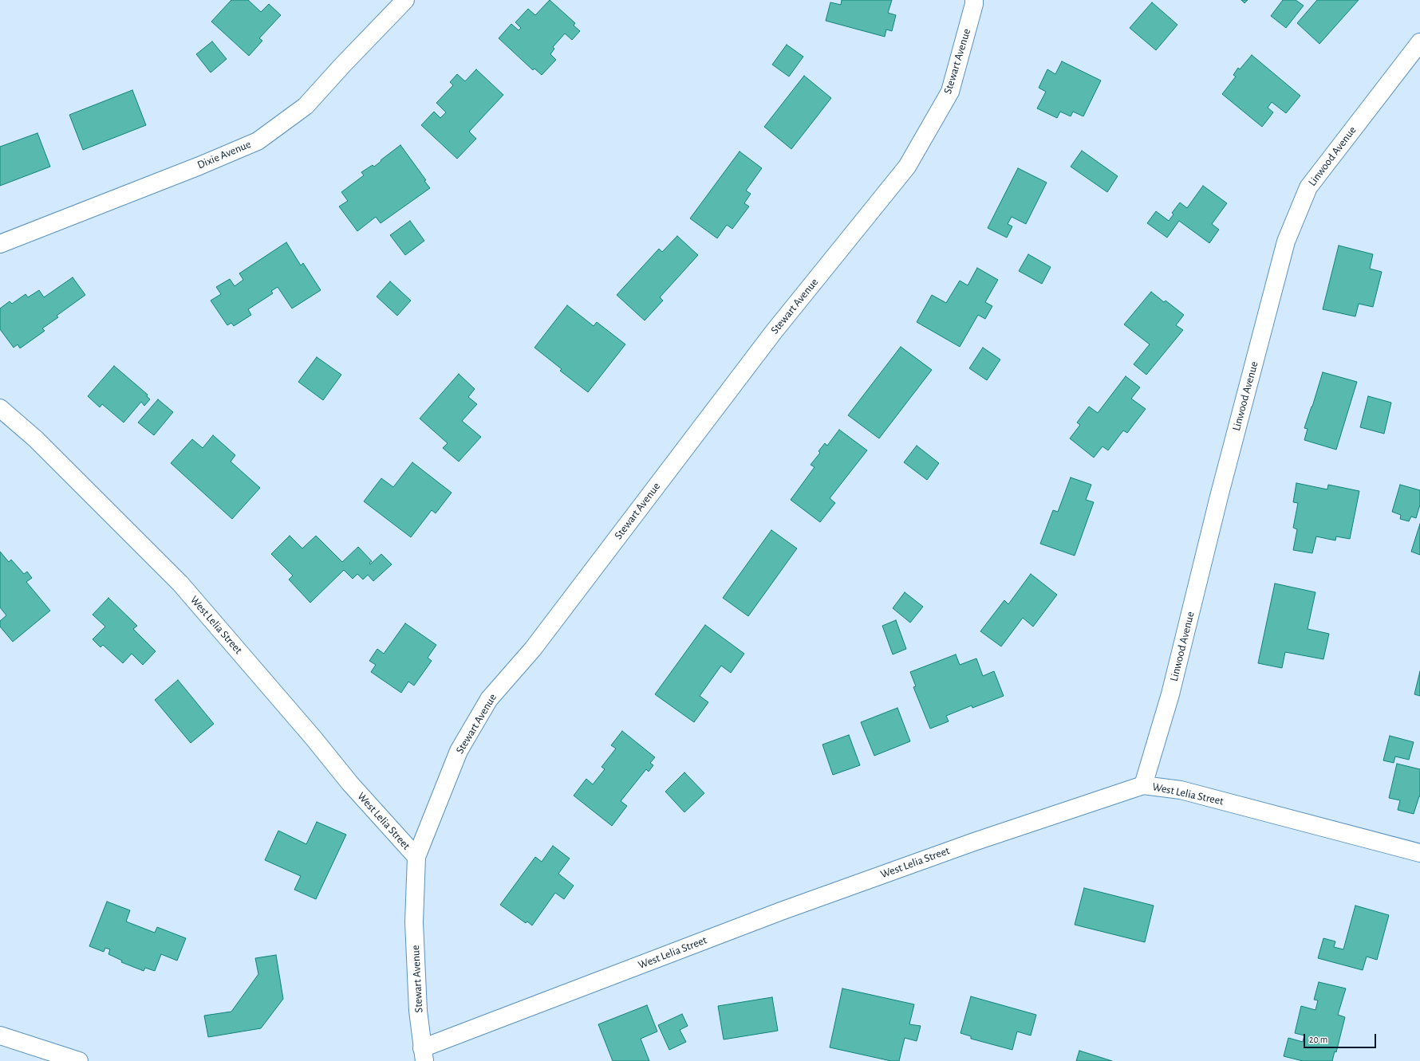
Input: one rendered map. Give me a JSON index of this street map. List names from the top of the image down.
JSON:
{
  "streets": {
    "street": [
      "Stewart Avenue",
      "Dixie Avenue",
      "Linwood Avenue",
      "West Lelia Street"
    ]
  },
  "crossings": [
    ["Stewart Avenue", "West Lelia Street"],
    ["Linwood Avenue", "West Lelia Street"]
  ],
  "scale_bar": "20 m"
}
